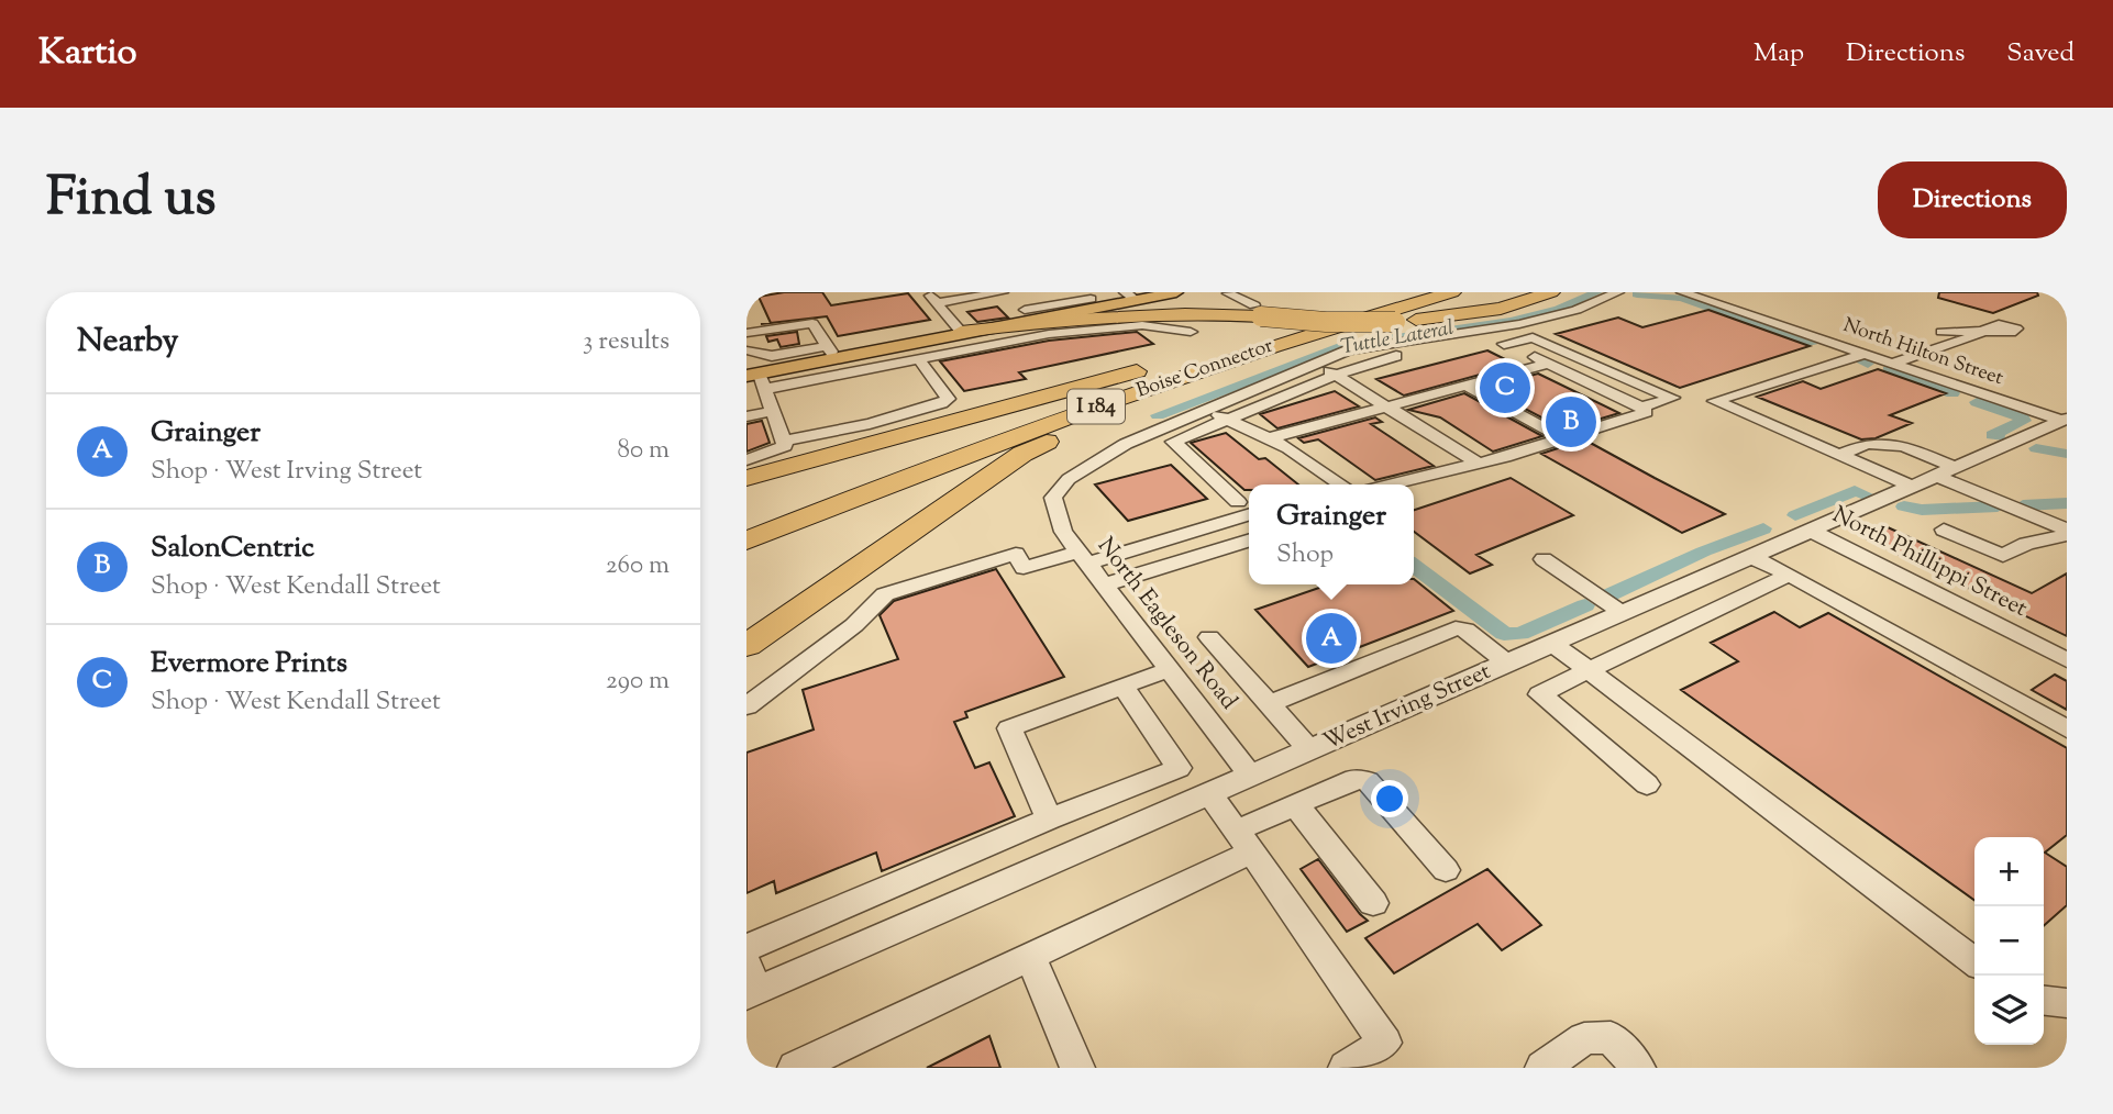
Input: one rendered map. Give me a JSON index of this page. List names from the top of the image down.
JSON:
{
  "streets": {
    "highway": ["Boise Connector", "I 184"],
    "street": [
      "North Hilton Street",
      "North Phillippi Street",
      "North Eagleson Road",
      "West Irving Street"
    ]
  },
  "crossings": [
    ["North Hilton Street", "West Irving Street"],
    ["North Phillippi Street", "West Irving Street"],
    ["North Eagleson Road", "West Irving Street"]
  ],
  "water": ["Tuttle Lateral"],
  "page": {
    "header": "Kartio",
    "nav": ["Map", "Directions", "Saved"],
    "title": "Find us",
    "buttons": "Directions",
    "heading": ["Nearby", "3 results"],
    "pins": ["C", "B", "A"],
    "list": [
      {
        "mark": "A",
        "name": "Grainger",
        "note": "Shop · West Irving Street",
        "value": "80 m"
      },
      {
        "mark": "B",
        "name": "SalonCentric",
        "note": "Shop · West Kendall Street",
        "value": "260 m"
      },
      {
        "mark": "C",
        "name": "Evermore Prints",
        "note": "Shop · West Kendall Street",
        "value": "290 m"
      }
    ],
    "popup": ["Grainger", "Shop"],
    "map_buttons": ["+", "−"]
  }
}
